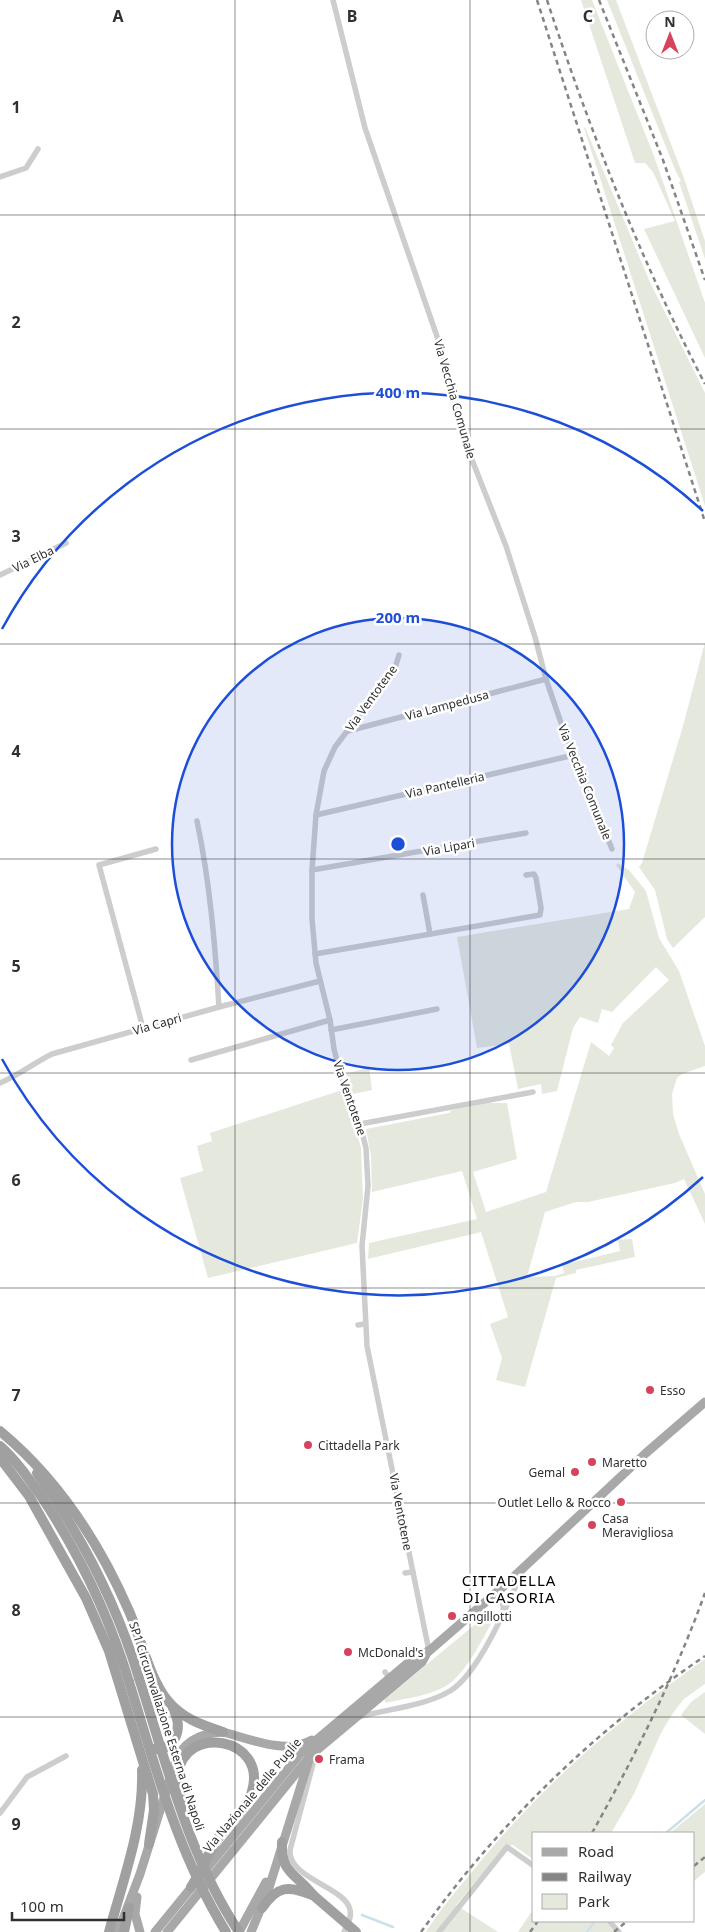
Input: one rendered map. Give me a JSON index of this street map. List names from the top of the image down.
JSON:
{
  "streets": {
    "highway": ["SP1 Circumvallazione Esterna di Napoli"],
    "main road": ["Via Nazionale delle Puglie"],
    "street": [
      "Via Vecchia Comunale",
      "Via Elba",
      "Via Ventotene",
      "Via Lampedusa",
      "Via Pantelleria",
      "Via Lipari",
      "Via Capri"
    ]
  },
  "crossings": [
    ["Via Vecchia Comunale", "Via Lampedusa"],
    ["Via Vecchia Comunale", "Via Pantelleria"],
    ["Via Ventotene", "Via Lampedusa"],
    ["Via Ventotene", "Via Pantelleria"],
    ["Via Ventotene", "Via Lipari"],
    ["Via Ventotene", "Via Capri"],
    ["Via Ventotene", "Via Nazionale delle Puglie"]
  ],
  "districts": ["CITTADELLA DI CASORIA"],
  "places": [
    "Esso",
    "Cittadella Park",
    "Maretto",
    "Gemal",
    "Outlet Lello & Rocco",
    "Casa Meravigliosa",
    "angillotti",
    "McDonald's",
    "Frama"
  ],
  "legend": ["Road", "Railway", "Park"],
  "scale_bar": "100 m",
  "north": "top",
  "grid": {
    "columns": ["A", "B", "C"],
    "rows": [
      "1",
      "2",
      "3",
      "4",
      "5",
      "6",
      "7",
      "8",
      "9"
    ]
  },
  "rings": ["400 m", "200 m"]
}
